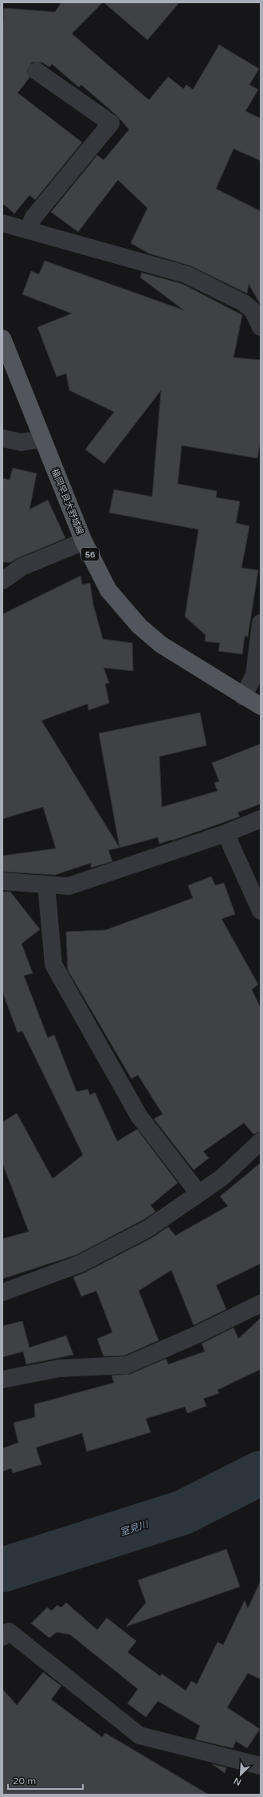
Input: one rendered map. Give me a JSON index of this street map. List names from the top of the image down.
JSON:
{
  "streets": {
    "main road": ["福岡早良大野城線", "56"]
  },
  "water": ["室見川"],
  "scale_bar": "20 m",
  "north": "bottom left"
}
